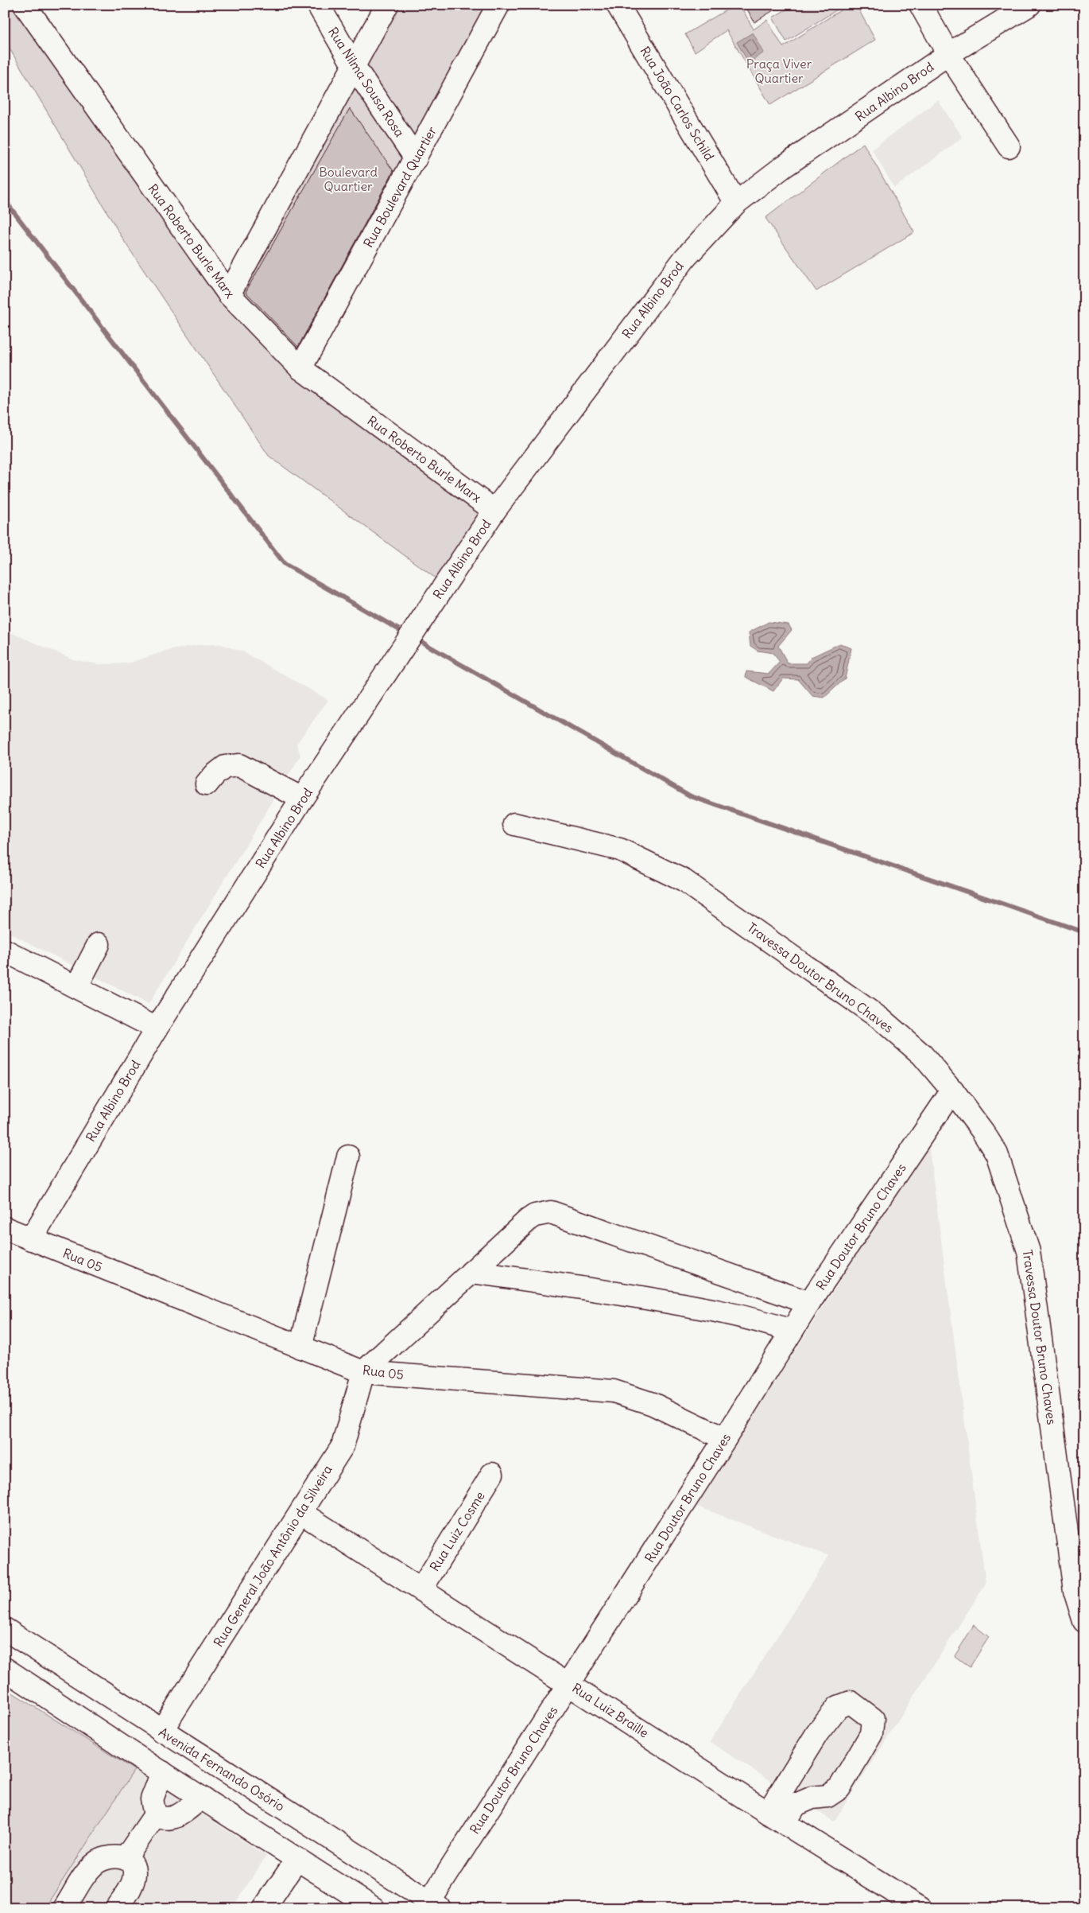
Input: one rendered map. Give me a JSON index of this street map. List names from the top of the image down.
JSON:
{
  "streets": {
    "street": [
      "Rua Nilma Sousa Rosa",
      "Rua Albino Brod",
      "Rua João Carlos Schild",
      "Rua Boulevard Quartier",
      "Rua Roberto Burle Marx",
      "Travessa Doutor Bruno Chaves",
      "Rua Doutor Bruno Chaves",
      "Rua 05",
      "Rua Luiz Cosme",
      "Rua General João Antônio da Silveira",
      "Rua Luiz Braille",
      "Avenida Fernando Osório"
    ]
  },
  "crossings": [
    ["Rua Nilma Sousa Rosa", "Rua Boulevard Quartier"],
    ["Rua Albino Brod", "Rua João Carlos Schild"],
    ["Rua Albino Brod", "Rua Roberto Burle Marx"],
    ["Rua Albino Brod", "Rua 05"],
    ["Rua Boulevard Quartier", "Rua Roberto Burle Marx"],
    ["Travessa Doutor Bruno Chaves", "Rua Doutor Bruno Chaves"],
    ["Rua Doutor Bruno Chaves", "Rua 05"],
    ["Rua Doutor Bruno Chaves", "Rua Luiz Braille"],
    ["Rua Doutor Bruno Chaves", "Avenida Fernando Osório"],
    ["Rua 05", "Rua General João Antônio da Silveira"],
    ["Rua Luiz Cosme", "Rua Luiz Braille"],
    ["Rua General João Antônio da Silveira", "Rua Luiz Braille"],
    ["Rua General João Antônio da Silveira", "Avenida Fernando Osório"]
  ],
  "parks": ["Praça Viver Quartier", "Boulevard Quartier"]
}
